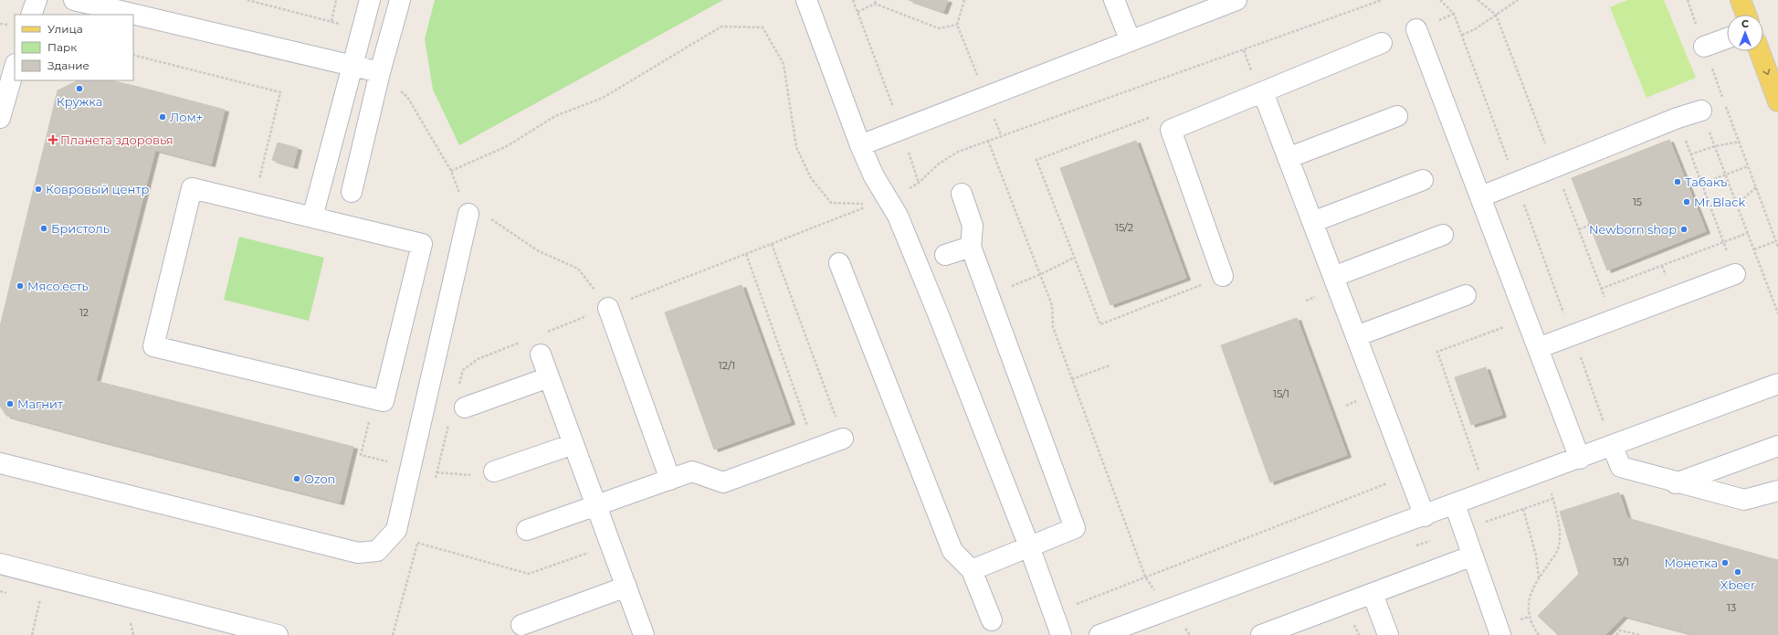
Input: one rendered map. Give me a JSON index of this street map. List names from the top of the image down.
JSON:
{
  "places": {
    "other": [
      "Кружка",
      "Лом+",
      "Табакъ",
      "Ковровый центр",
      "Mr.Black",
      "Бристоль",
      "Newborn shop",
      "Мясо.есть",
      "Магнит",
      "Ozon",
      "Монетка",
      "Xbeer"
    ],
    "health": ["Планета здоровья"]
  },
  "house_numbers": [
    "15",
    "15/2",
    "12",
    "12/1",
    "15/1",
    "13/1",
    "13"
  ],
  "legend": ["Улица", "Парк", "Здание"],
  "north": "top"
}
